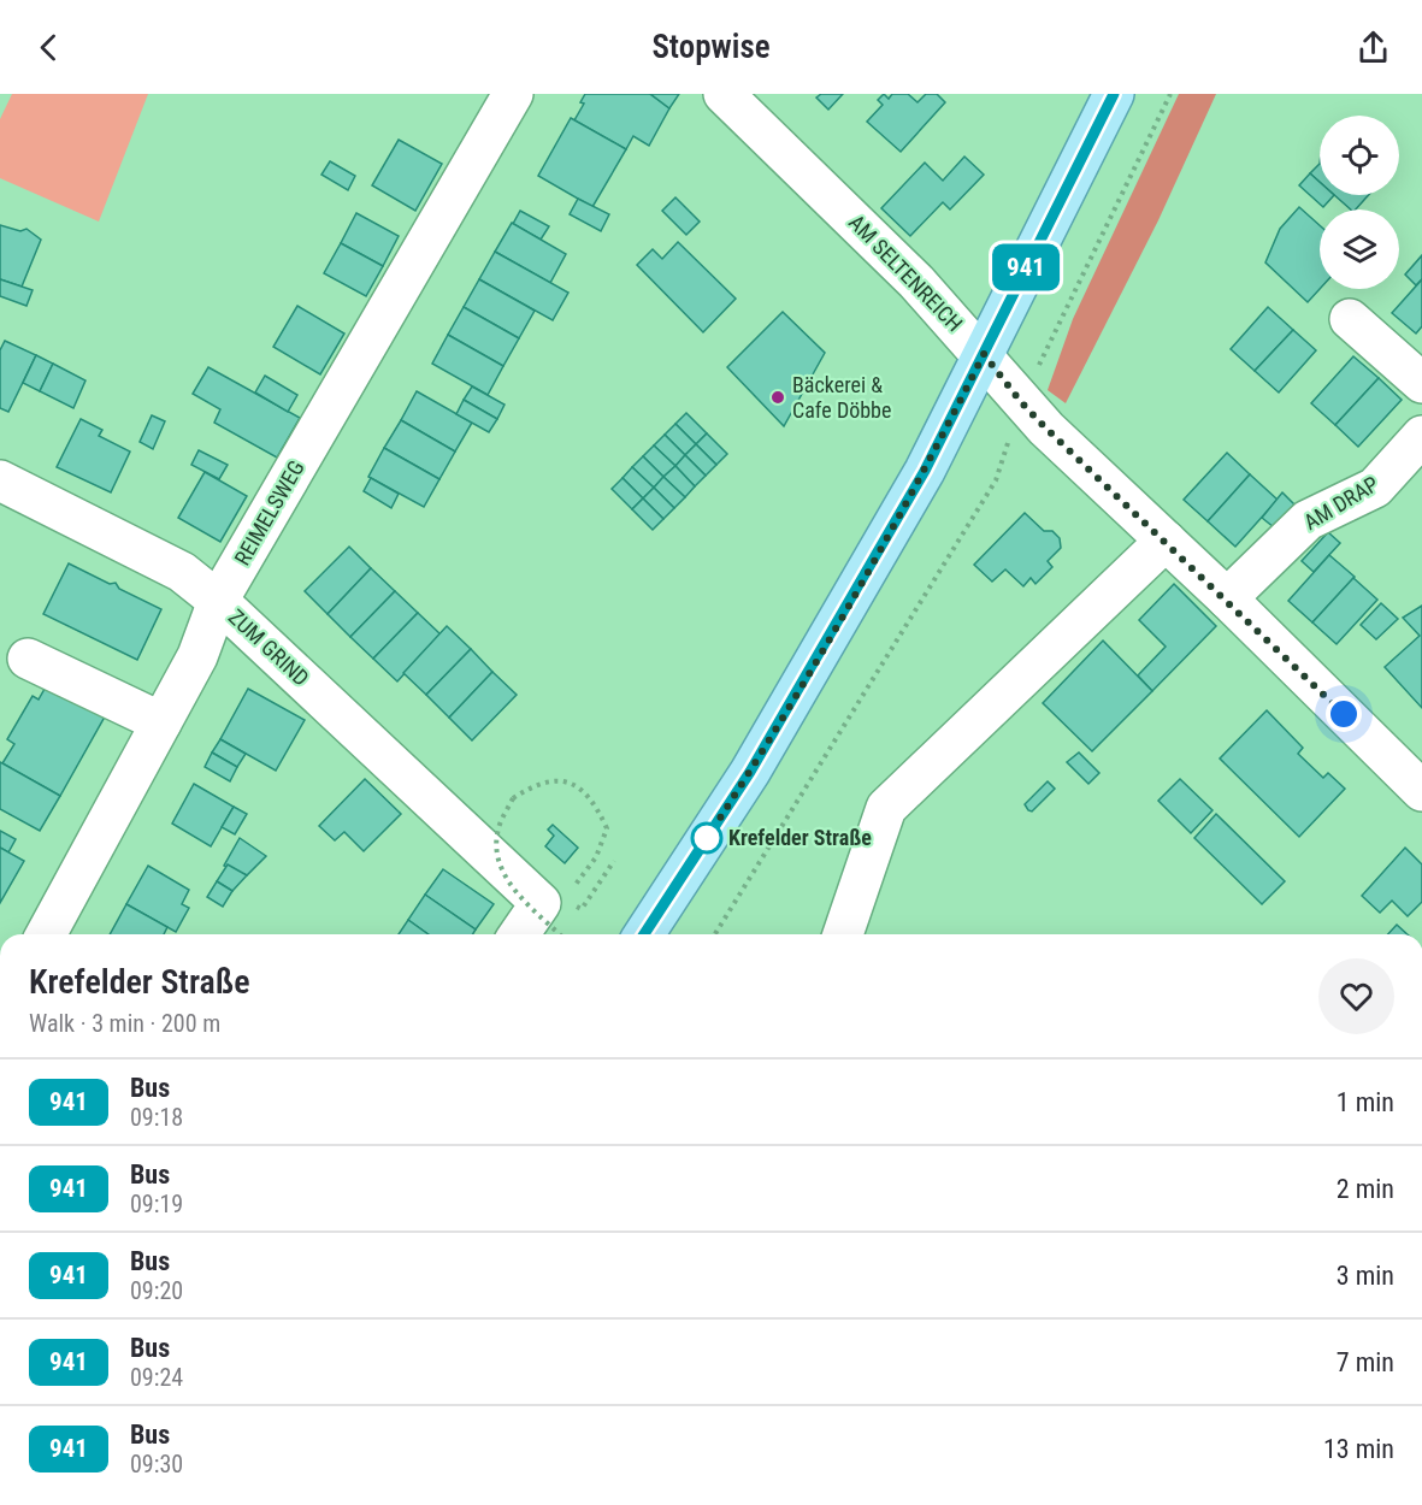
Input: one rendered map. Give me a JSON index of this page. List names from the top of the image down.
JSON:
{
  "streets": {
    "street": [
      "AM SELTENREICH",
      "AM DRAP",
      "REIMELSWEG",
      "ZUM GRIND"
    ]
  },
  "crossings": [
    ["AM SELTENREICH", "AM DRAP"],
    ["REIMELSWEG", "ZUM GRIND"]
  ],
  "places": ["Bäckerei & Cafe Döbbe", "Krefelder Straße"],
  "lines": ["bus line 941"],
  "page": {
    "header": "Stopwise",
    "on_map": "941",
    "heading": ["Krefelder Straße", "Walk · 3 min · 200 m"],
    "list": [
      {
        "mark": "941",
        "name": "Bus",
        "note": "09:18",
        "value": "1 min"
      },
      {
        "mark": "941",
        "name": "Bus",
        "note": "09:19",
        "value": "2 min"
      },
      {
        "mark": "941",
        "name": "Bus",
        "note": "09:20",
        "value": "3 min"
      },
      {
        "mark": "941",
        "name": "Bus",
        "note": "09:24",
        "value": "7 min"
      },
      {
        "mark": "941",
        "name": "Bus",
        "note": "09:30",
        "value": "13 min"
      }
    ]
  }
}
